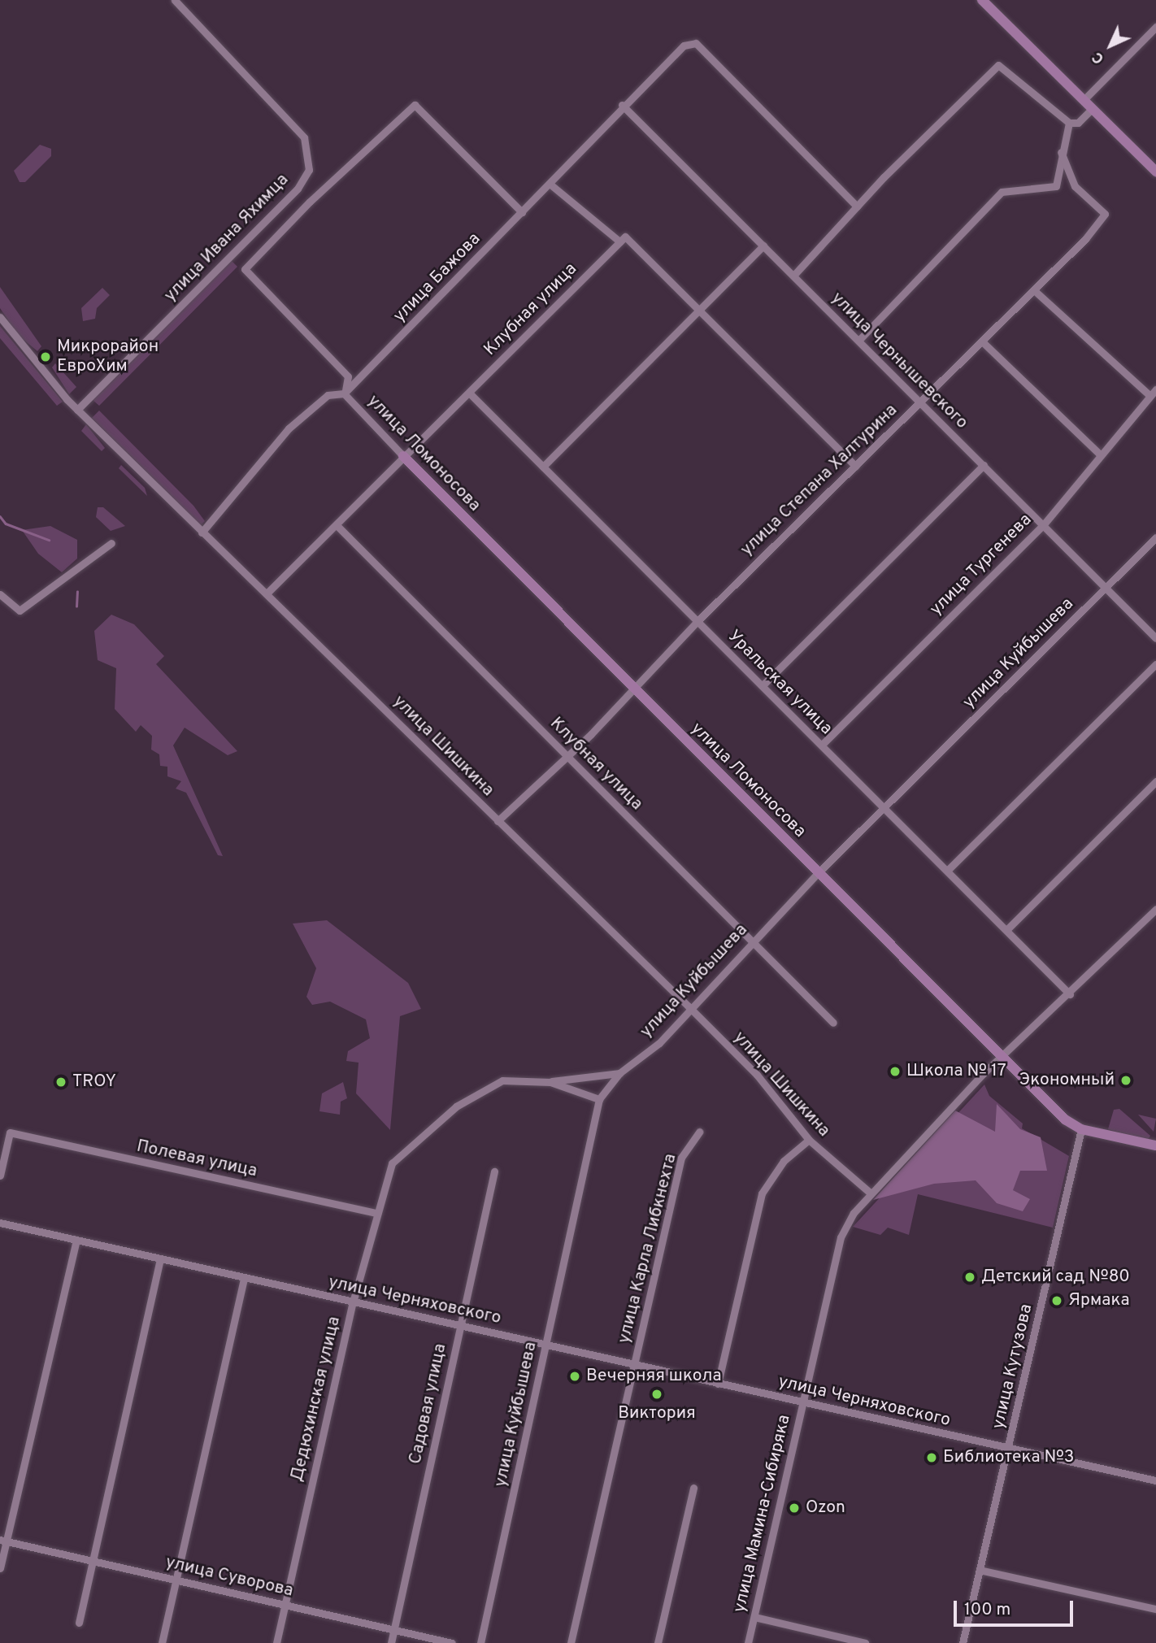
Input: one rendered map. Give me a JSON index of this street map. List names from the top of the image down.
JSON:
{
  "streets": {
    "street": [
      "улица Ивана Яхимца",
      "улица Бажова",
      "Клубная улица",
      "улица Чернышевского",
      "улица Ломоносова",
      "улица Степана Халтурина",
      "улица Тургенева",
      "улица Куйбышева",
      "Уральская улица",
      "улица Шишкина",
      "Полевая улица",
      "улица Карла Либкнехта",
      "улица Черняховского",
      "улица Кутузова",
      "Дедюхинская улица",
      "Садовая улица",
      "улица Мамина-Сибиряка",
      "улица Суворова"
    ]
  },
  "crossings": [
    ["улица Ивана Яхимца", "улица Шишкина"],
    ["улица Бажова", "улица Чернышевского"],
    ["улица Бажова", "улица Ломоносова"],
    ["улица Бажова", "улица Шишкина"],
    ["Клубная улица", "улица Ломоносова"],
    ["Клубная улица", "улица Степана Халтурина"],
    ["Клубная улица", "улица Куйбышева"],
    ["Клубная улица", "Уральская улица"],
    ["Клубная улица", "улица Шишкина"],
    ["улица Чернышевского", "улица Степана Халтурина"],
    ["улица Чернышевского", "улица Тургенева"],
    ["улица Чернышевского", "улица Куйбышева"],
    ["улица Ломоносова", "улица Степана Халтурина"],
    ["улица Ломоносова", "улица Куйбышева"],
    ["улица Ломоносова", "улица Кутузова"],
    ["улица Ломоносова", "улица Мамина-Сибиряка"],
    ["улица Степана Халтурина", "Уральская улица"],
    ["улица Степана Халтурина", "улица Шишкина"],
    ["улица Тургенева", "Уральская улица"],
    ["улица Куйбышева", "Уральская улица"],
    ["улица Куйбышева", "улица Шишкина"],
    ["улица Куйбышева", "улица Черняховского"],
    ["улица Куйбышева", "Дедюхинская улица"],
    ["Уральская улица", "улица Мамина-Сибиряка"],
    ["улица Шишкина", "улица Мамина-Сибиряка"],
    ["Полевая улица", "Дедюхинская улица"],
    ["улица Карла Либкнехта", "улица Черняховского"],
    ["улица Черняховского", "улица Кутузова"],
    ["улица Черняховского", "Дедюхинская улица"],
    ["улица Черняховского", "Садовая улица"],
    ["улица Черняховского", "улица Мамина-Сибиряка"],
    ["Дедюхинская улица", "улица Суворова"],
    ["Садовая улица", "улица Суворова"]
  ],
  "places": [
    "Микрорайон ЕвроХим",
    "Школа № 17",
    "Экономный",
    "TROY",
    "Детский сад №80",
    "Ярмака",
    "Вечерняя школа",
    "Виктория",
    "Библиотека №3",
    "Ozon"
  ],
  "scale_bar": "100 m",
  "north": "bottom left"
}
